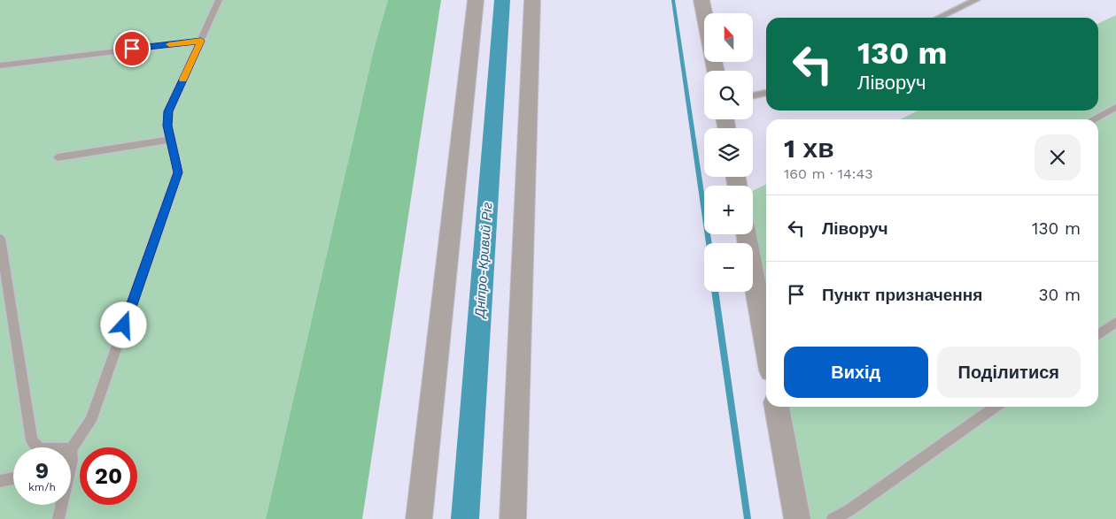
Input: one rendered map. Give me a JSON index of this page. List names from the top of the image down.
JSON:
{
  "water": ["Дніпро-Кривий Ріг"],
  "north": "top",
  "page": {
    "map_buttons": ["+", "−"],
    "turn": ["130 m", "Ліворуч"],
    "heading": ["1 хв", "160 m · 14:43"],
    "list": [
      {
        "name": "Ліворуч",
        "value": "130 m"
      },
      {
        "name": "Пункт призначення",
        "value": "30 m"
      }
    ],
    "buttons": ["Вихід", "Поділитися"],
    "speed": "9 km/h",
    "limit": "20"
  }
}
